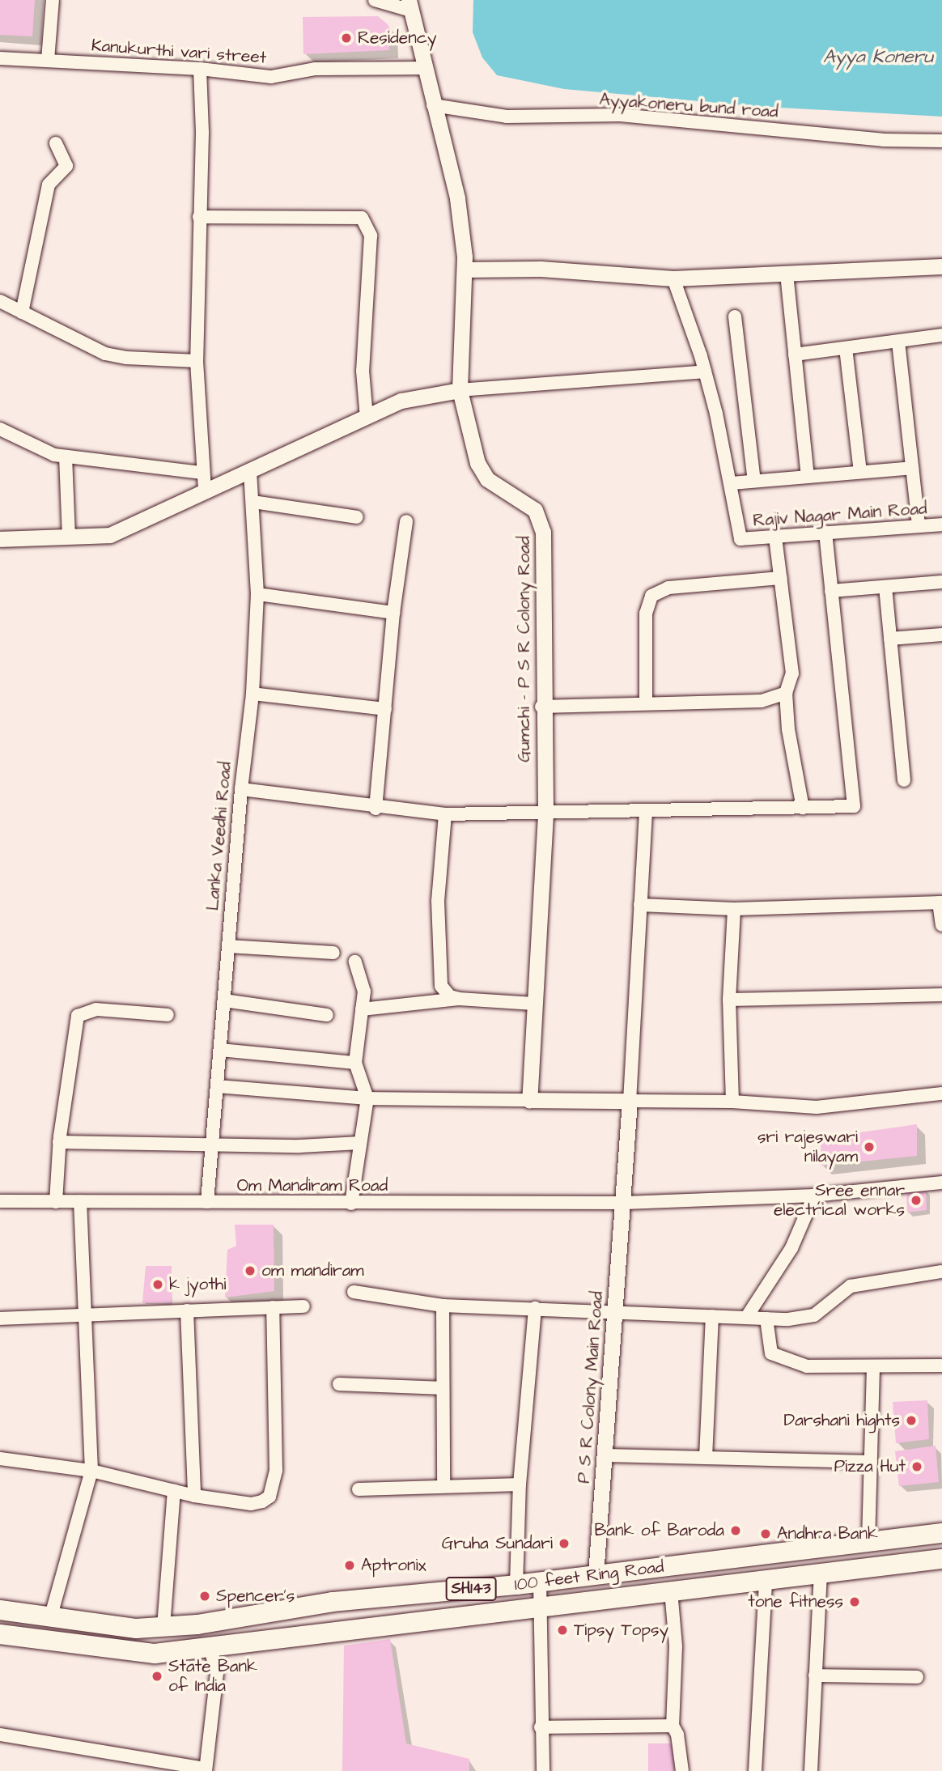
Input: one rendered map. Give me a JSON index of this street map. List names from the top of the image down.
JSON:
{
  "streets": {
    "main road": ["100 feet Ring Road", "SH143"],
    "street": [
      "Kanukurthi vari street",
      "Ayyakoneru bund road",
      "Rajiv Nagar Main Road",
      "Gumchi - P S R Colony Road",
      "Lanka Veedhi Road",
      "Om Mandiram Road",
      "P S R Colony Main Road"
    ]
  },
  "crossings": [
    ["Kanukurthi vari street", "Gumchi - P S R Colony Road"],
    ["Ayyakoneru bund road", "Gumchi - P S R Colony Road"],
    ["Lanka Veedhi Road", "Om Mandiram Road"],
    ["Om Mandiram Road", "P S R Colony Main Road"],
    ["P S R Colony Main Road", "100 feet Ring Road"]
  ],
  "water": ["Ayya Koneru"],
  "places": [
    "Residency",
    "sri rajeswari nilayam",
    "Sree ennar electrical works",
    "om mandiram",
    "k jyothi",
    "Darshani hights",
    "Pizza Hut",
    "Bank of Baroda",
    "Andhra Bank",
    "Gruha Sundari",
    "Aptronix",
    "Spencer's",
    "tone fitness",
    "Tipsy Topsy",
    "State Bank of India"
  ]
}
